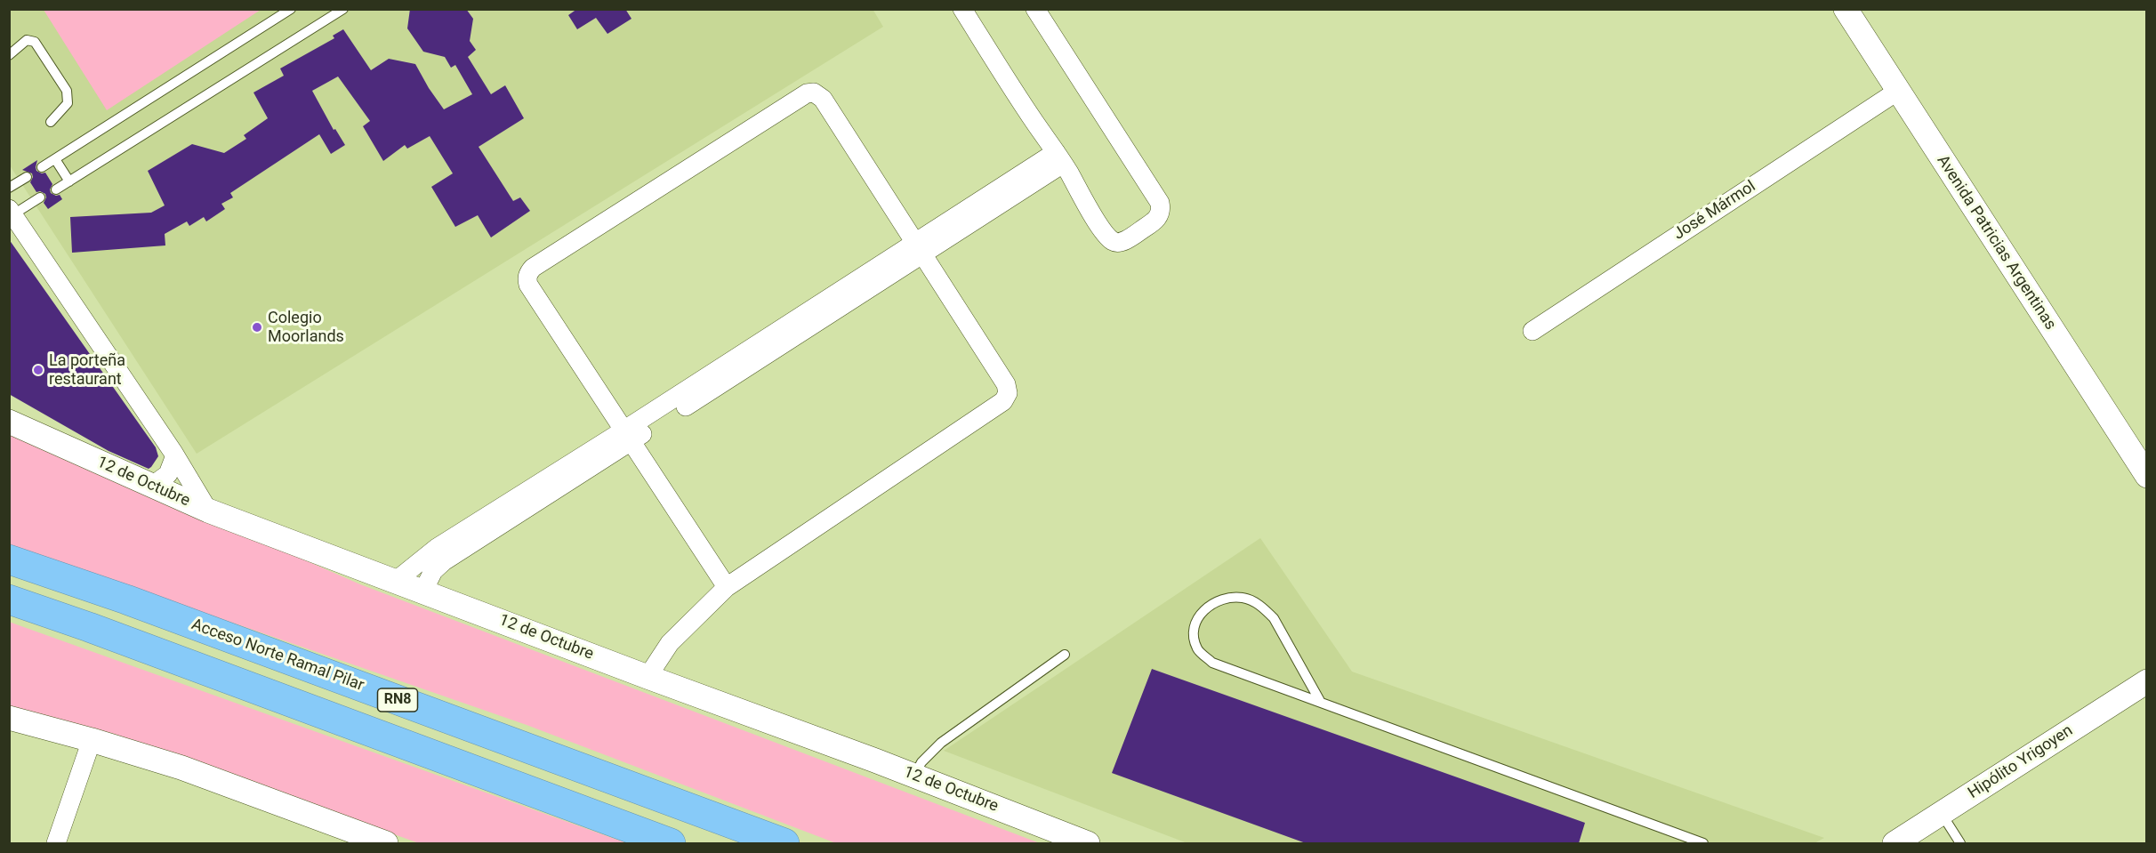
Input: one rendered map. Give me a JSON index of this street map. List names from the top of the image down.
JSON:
{
  "streets": {
    "highway": ["Acceso Norte Ramal Pilar", "RN8"],
    "street": [
      "José Mármol",
      "Avenida Patricias Argentinas",
      "12 de Octubre",
      "Hipólito Yrigoyen"
    ]
  },
  "crossings": [
    ["José Mármol", "Avenida Patricias Argentinas"]
  ],
  "places": ["Colegio Moorlands", "La porteña restaurant"]
}
